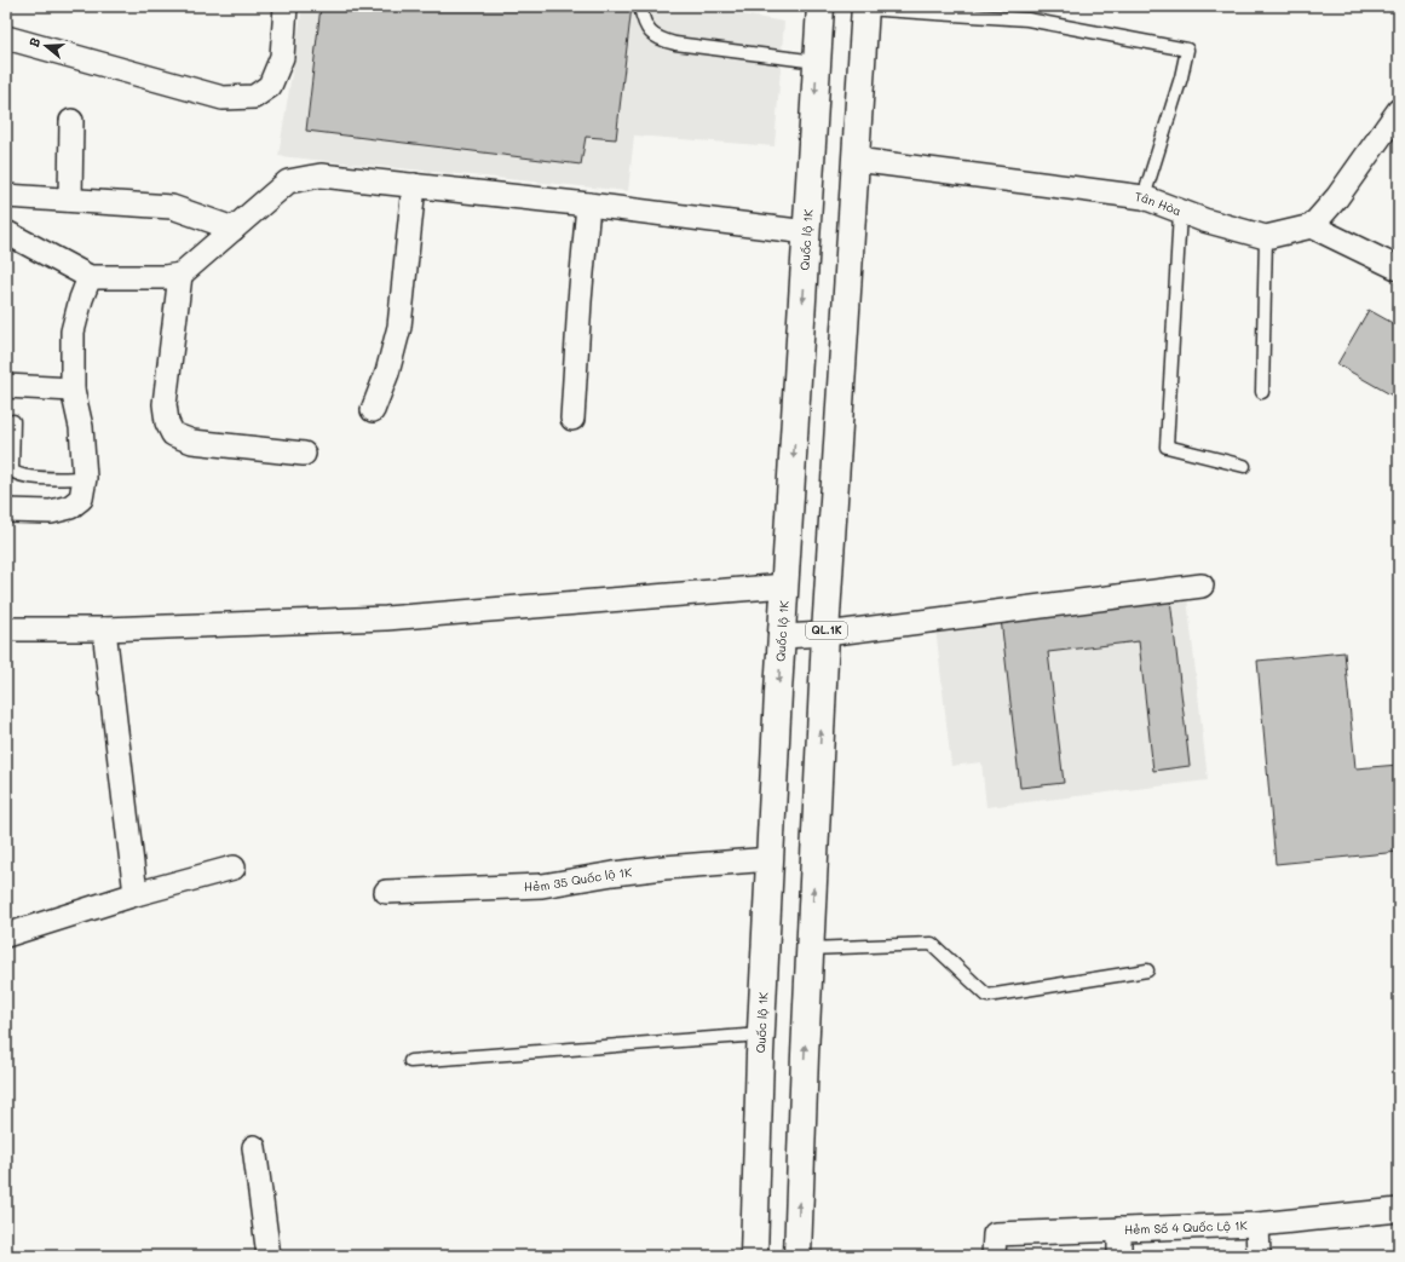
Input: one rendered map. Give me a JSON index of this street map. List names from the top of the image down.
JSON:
{
  "streets": {
    "main road": ["Quốc lộ 1K", "QL.1K"],
    "street": ["Tân Hòa", "Hẻm 35 Quốc lộ 1K", "Hẻm Số 4 Quốc Lộ 1K"]
  },
  "crossings": [
    ["Tân Hòa", "QL.1K"],
    ["Quốc lộ 1K", "Hẻm 35 Quốc lộ 1K"]
  ],
  "north": "left"
}
